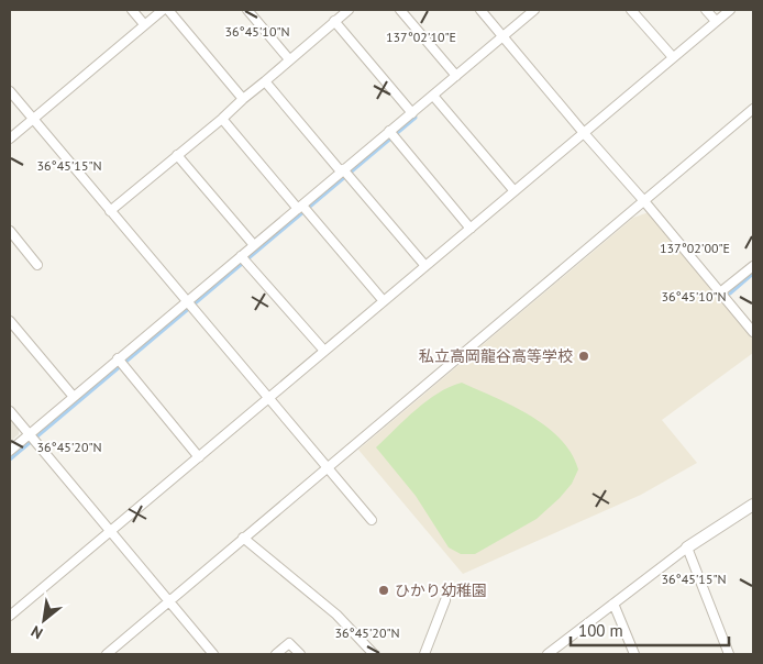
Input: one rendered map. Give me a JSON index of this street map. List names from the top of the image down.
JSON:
{
  "places": ["私立高岡龍谷高等学校", "ひかり幼稚園"],
  "scale_bar": "100 m",
  "north": "bottom left",
  "coordinates": [
    "36°45'10\"N",
    "137°02'10\"E",
    "36°45'15\"N",
    "137°02'00\"E",
    "36°45'20\"N"
  ]
}
